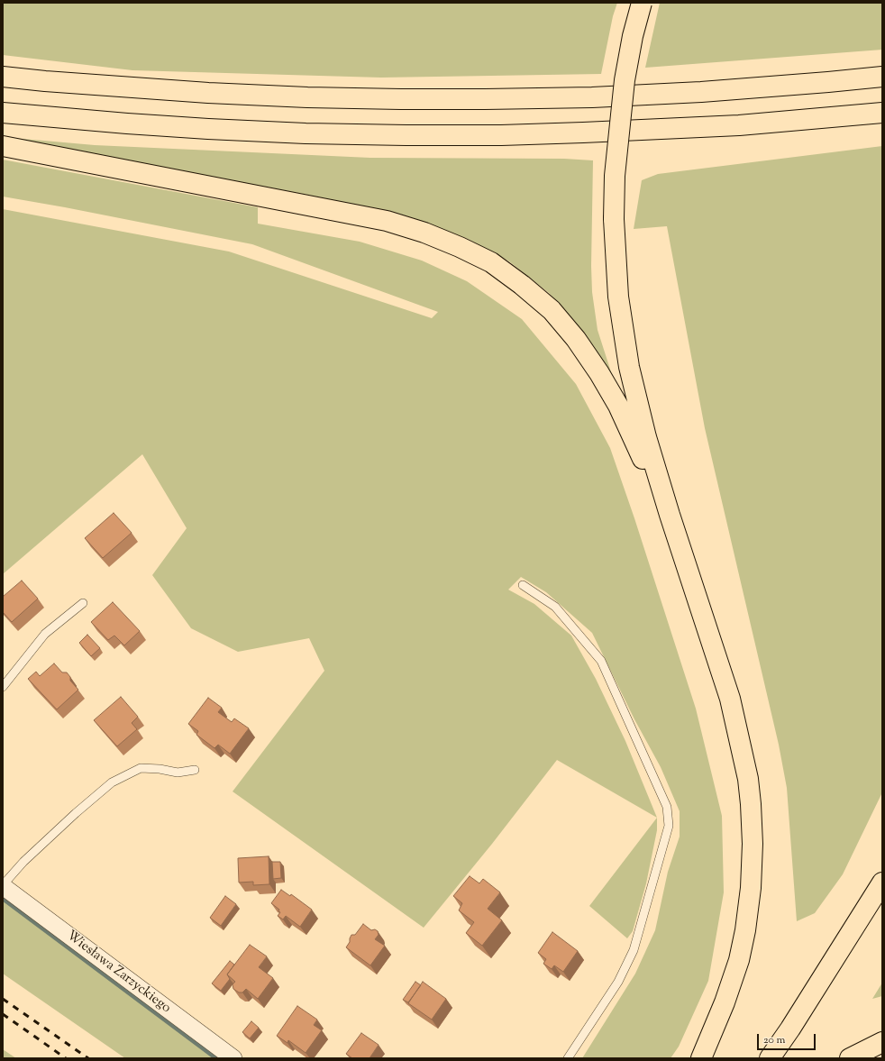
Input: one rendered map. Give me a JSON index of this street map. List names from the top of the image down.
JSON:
{
  "streets": {
    "street": ["Wiesława Zarzyckiego"]
  },
  "scale_bar": "20 m"
}
